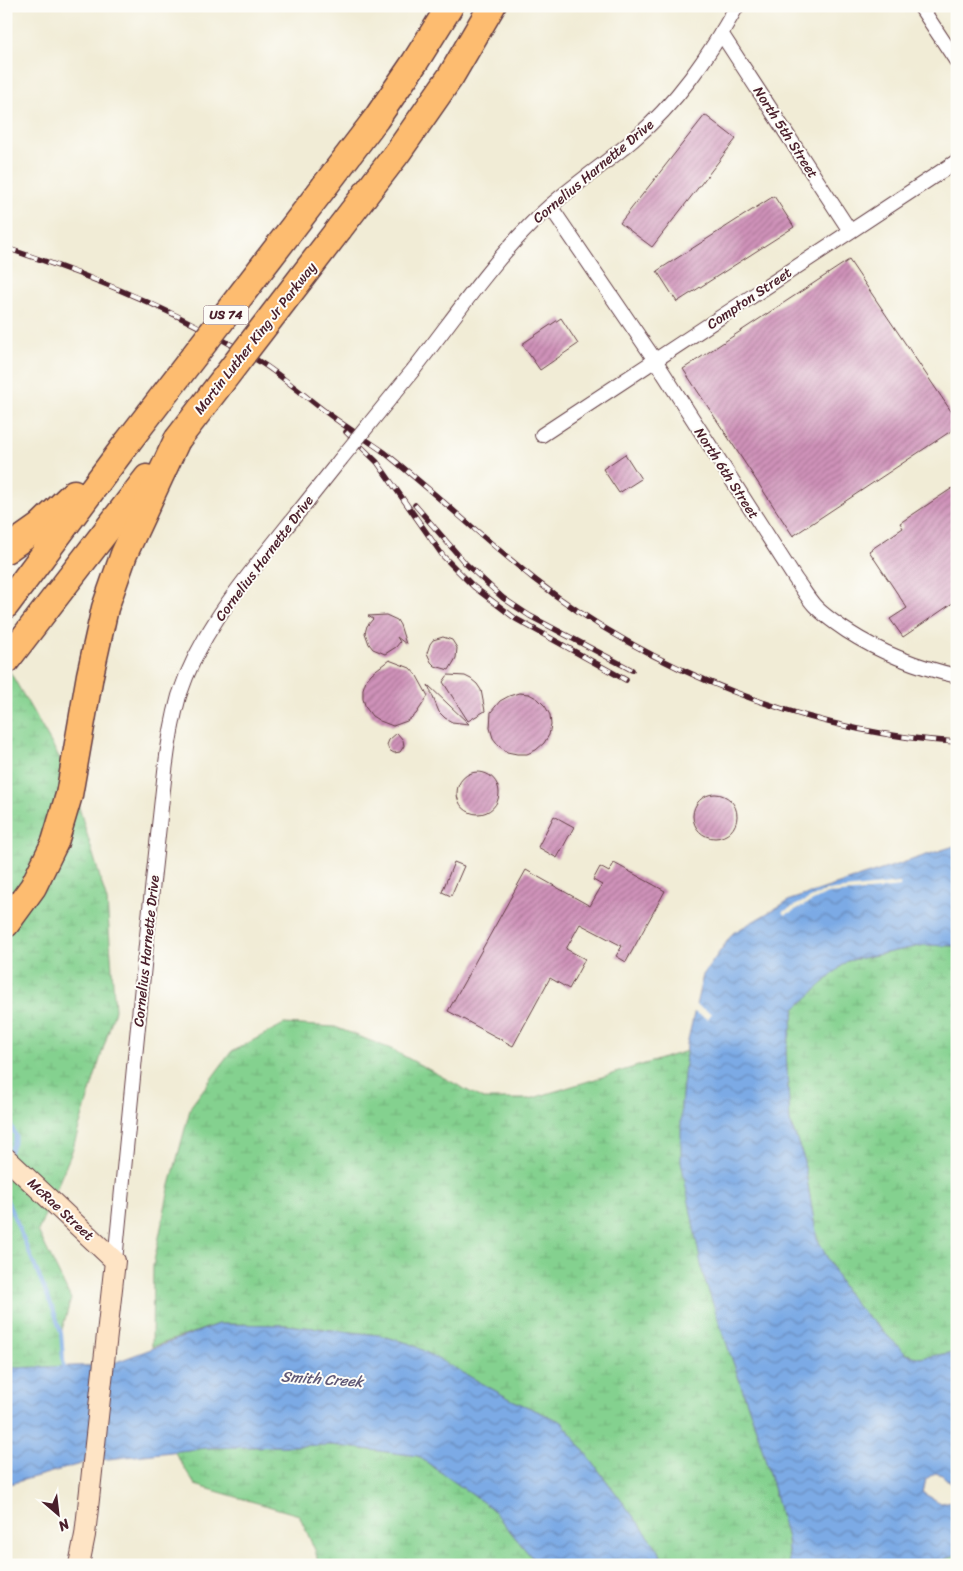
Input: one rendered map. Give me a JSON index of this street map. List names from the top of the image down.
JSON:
{
  "streets": {
    "highway": ["US 74", "Martin Luther King Jr Parkway"],
    "main road": ["McRae Street"],
    "street": [
      "North 5th Street",
      "Cornelius Harnette Drive",
      "Compton Street",
      "North 6th Street"
    ]
  },
  "crossings": [
    ["North 5th Street", "Cornelius Harnette Drive"],
    ["North 5th Street", "Compton Street"],
    ["Cornelius Harnette Drive", "North 6th Street"],
    ["Cornelius Harnette Drive", "McRae Street"],
    ["Compton Street", "North 6th Street"]
  ],
  "water": ["Smith Creek"],
  "north": "bottom right"
}
